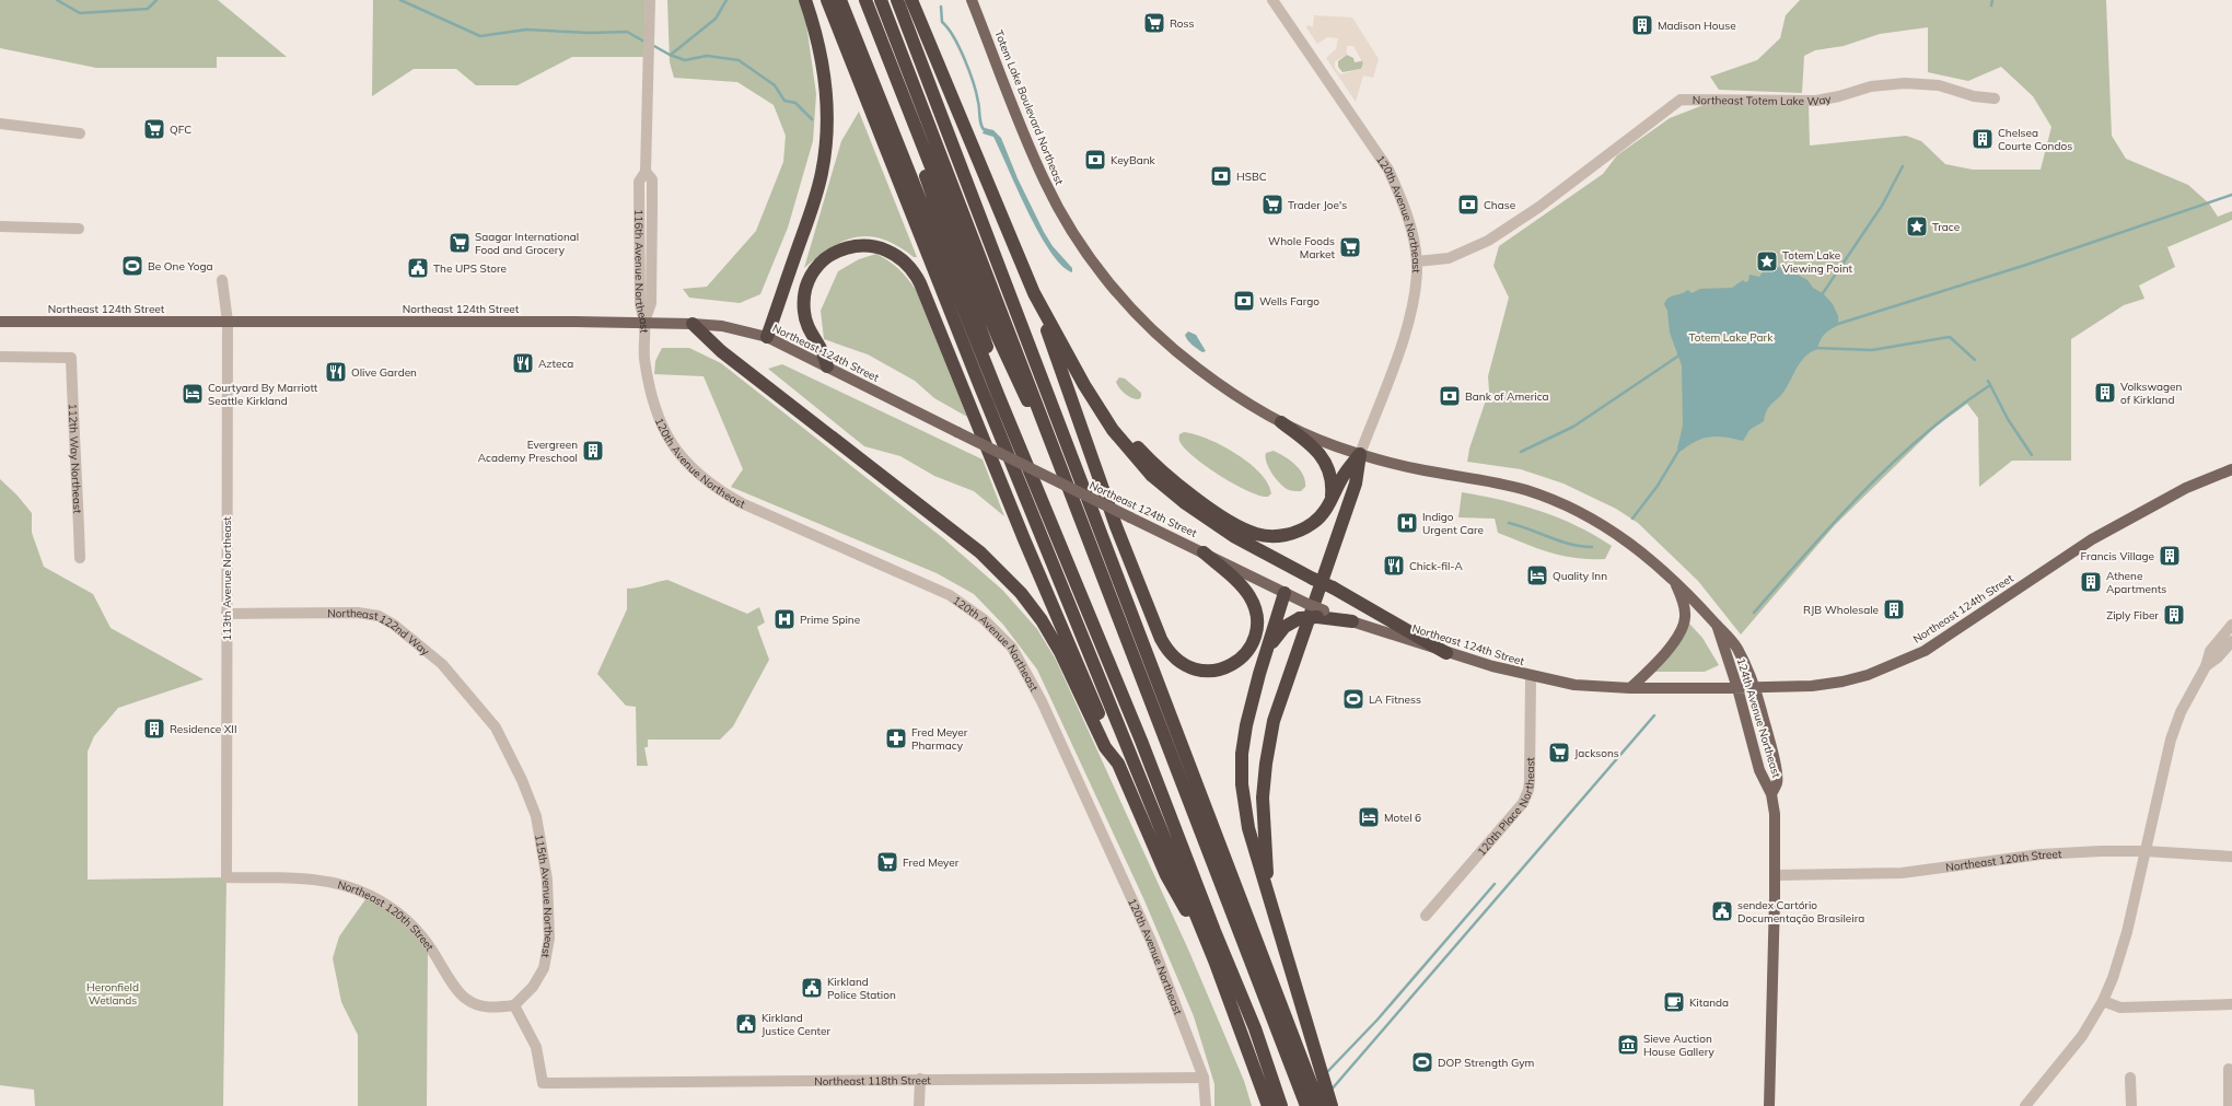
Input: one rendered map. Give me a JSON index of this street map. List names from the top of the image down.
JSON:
{
  "streets": {
    "main road": ["Totem Lake Boulevard Northeast", "Northeast 124th Street", "124th Avenue Northeast"],
    "street": [
      "Northeast Totem Lake Way",
      "120th Avenue Northeast",
      "116th Avenue Northeast",
      "112th Way Northeast",
      "113th Avenue Northeast",
      "Northeast 122nd Way",
      "120th Place Northeast",
      "Northeast 120th Street",
      "115th Avenue Northeast",
      "Northeast 118th Street"
    ]
  },
  "crossings": [
    ["Northeast Totem Lake Way", "120th Avenue Northeast"],
    ["Totem Lake Boulevard Northeast", "120th Avenue Northeast"],
    ["Totem Lake Boulevard Northeast", "124th Avenue Northeast"],
    ["120th Avenue Northeast", "116th Avenue Northeast"],
    ["120th Avenue Northeast", "Northeast 124th Street"],
    ["120th Avenue Northeast", "Northeast 118th Street"],
    ["116th Avenue Northeast", "Northeast 124th Street"],
    ["Northeast 124th Street", "113th Avenue Northeast"],
    ["Northeast 124th Street", "124th Avenue Northeast"],
    ["Northeast 124th Street", "120th Place Northeast"],
    ["113th Avenue Northeast", "Northeast 122nd Way"],
    ["113th Avenue Northeast", "Northeast 120th Street"],
    ["Northeast 122nd Way", "115th Avenue Northeast"],
    ["124th Avenue Northeast", "Northeast 120th Street"],
    ["Northeast 120th Street", "115th Avenue Northeast"],
    ["Northeast 120th Street", "Northeast 118th Street"],
    ["115th Avenue Northeast", "Northeast 118th Street"]
  ],
  "parks": ["Totem Lake Park", "Heronfield Wetlands"],
  "places": {
    "supermarket": [
      "Ross",
      "QFC",
      "Trader Joe's",
      "Saagar International Food and Grocery",
      "Whole Foods Market",
      "Jacksons",
      "Fred Meyer"
    ],
    "building": [
      "Madison House",
      "Chelsea Courte Condos",
      "Volkswagen of Kirkland",
      "Evergreen Academy Preschool",
      "Francis Village",
      "Athene Apartments",
      "RJB Wholesale",
      "Ziply Fiber",
      "Residence XII"
    ],
    "bank": [
      "KeyBank",
      "HSBC",
      "Chase",
      "Wells Fargo",
      "Bank of America"
    ],
    "place": ["Trace", "Totem Lake Viewing Point"],
    "sports": ["Be One Yoga", "LA Fitness", "DOP Strength Gym"],
    "public building": [
      "The UPS Store",
      "sendex Cartório Documentação Brasileira",
      "Kirkland Police Station",
      "Kirkland Justice Center"
    ],
    "restaurant": ["Azteca", "Olive Garden", "Chick-fil-A"],
    "hotel": ["Courtyard By Marriott Seattle Kirkland", "Quality Inn", "Motel 6"],
    "hospital": ["Indigo Urgent Care", "Prime Spine"],
    "pharmacy": ["Fred Meyer Pharmacy"],
    "cafe": ["Kitanda"],
    "museum": ["Sieve Auction House Gallery"]
  }
}
